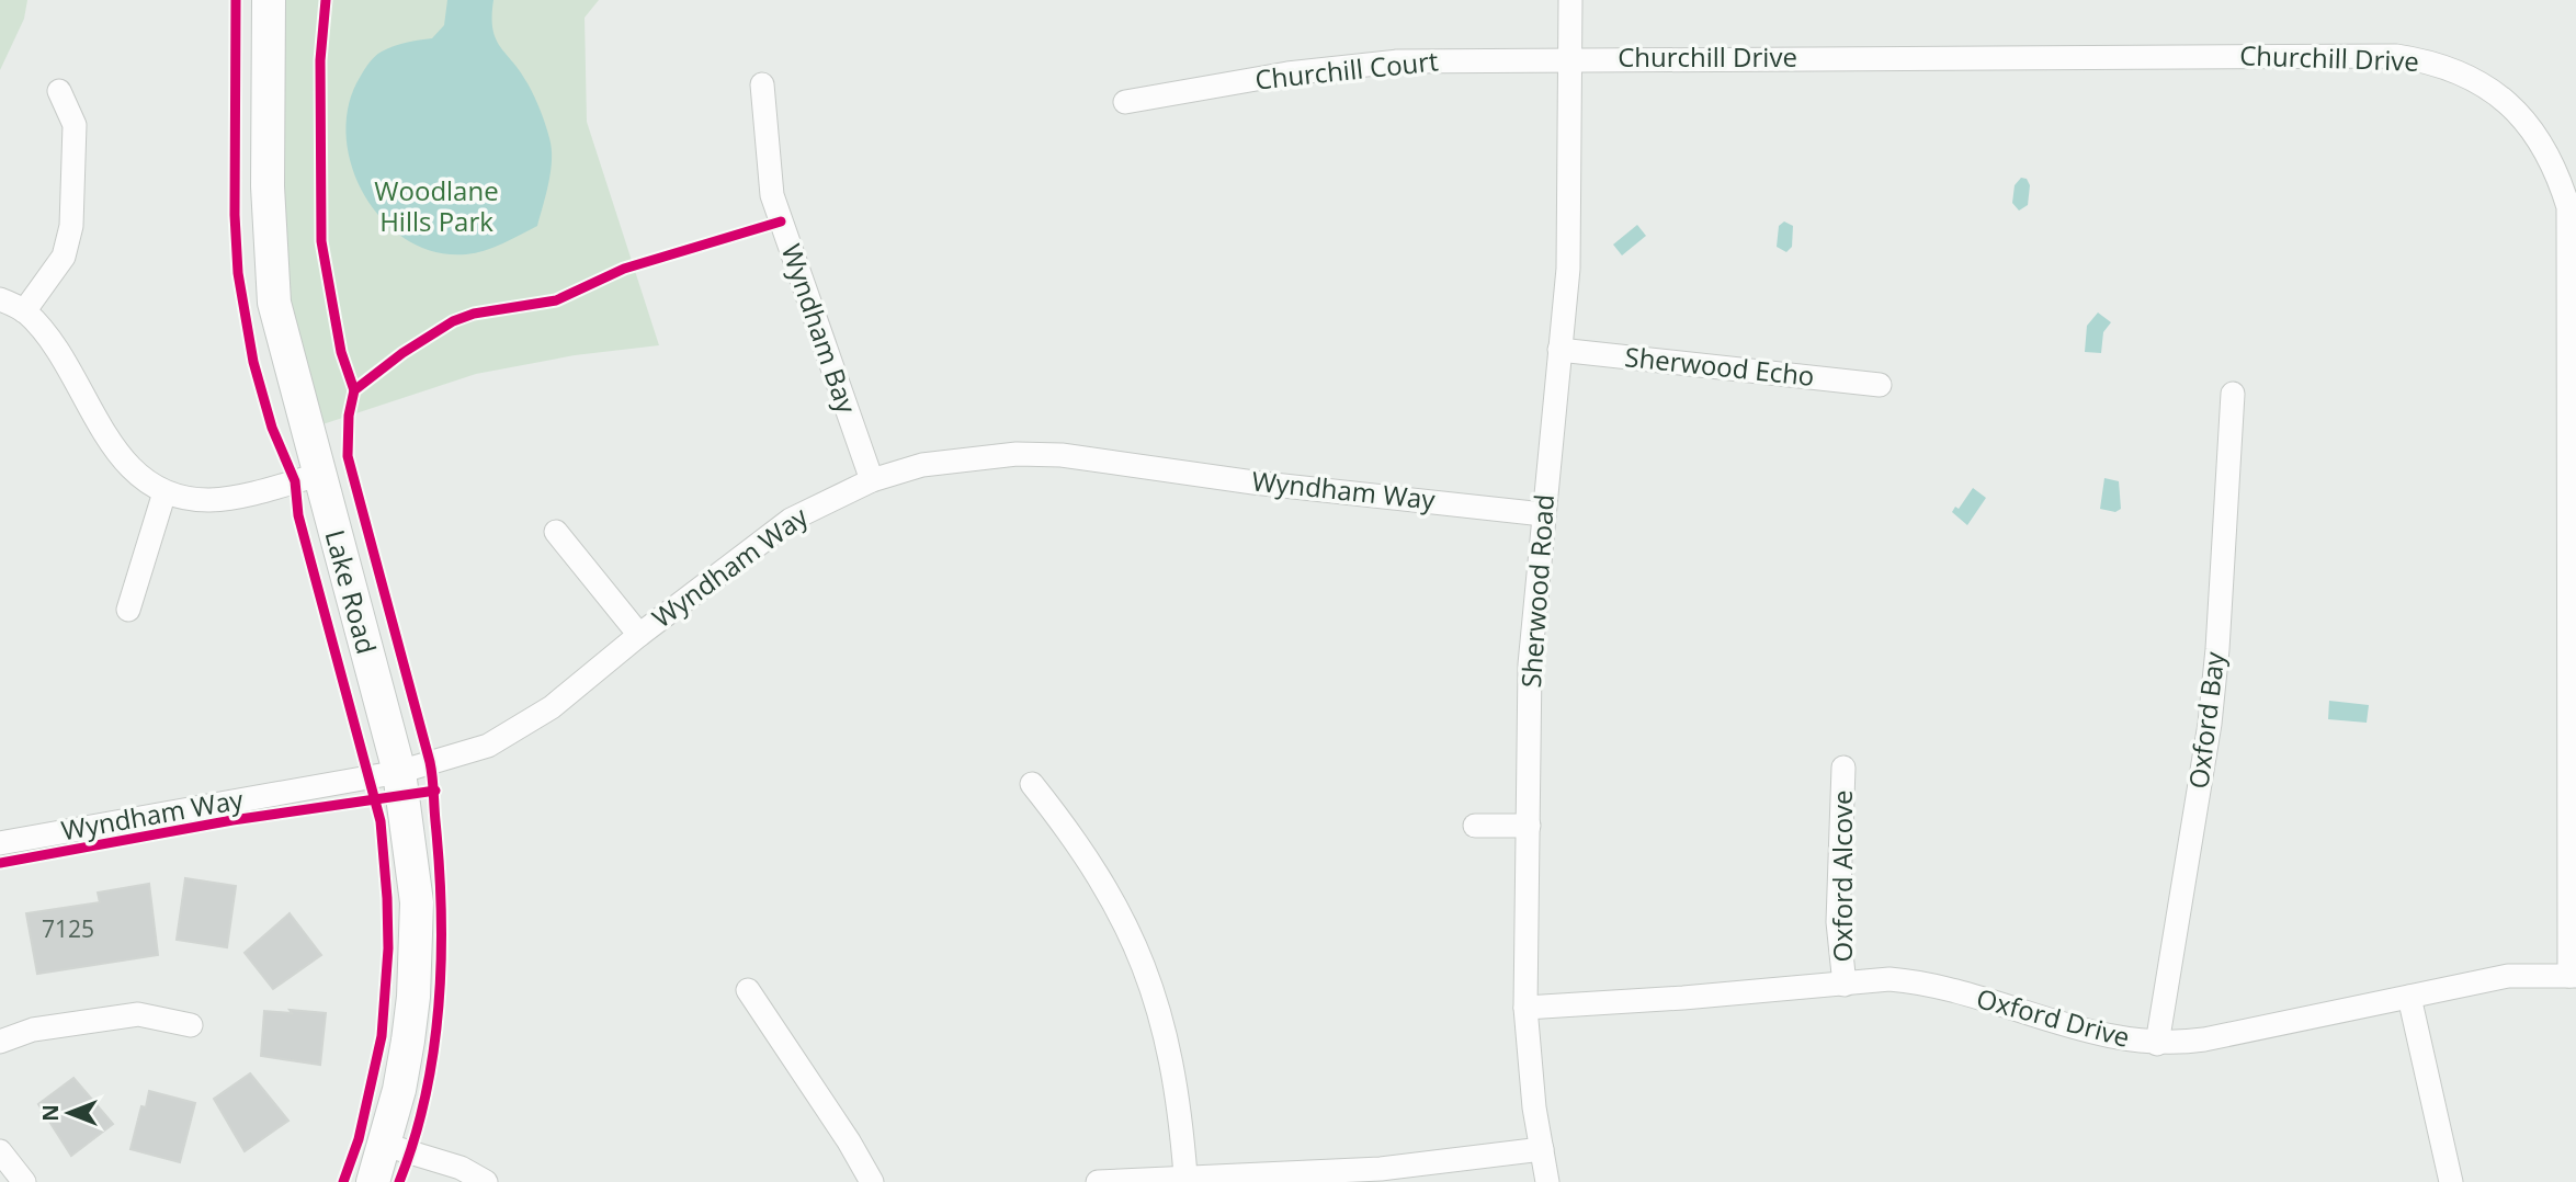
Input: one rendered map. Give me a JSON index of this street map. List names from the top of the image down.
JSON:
{
  "streets": {
    "street": [
      "Churchill Drive",
      "Churchill Court",
      "Wyndham Bay",
      "Sherwood Echo",
      "Wyndham Way",
      "Sherwood Road",
      "Lake Road",
      "Oxford Bay",
      "Oxford Alcove",
      "Oxford Drive"
    ]
  },
  "crossings": [
    ["Churchill Drive", "Churchill Court"],
    ["Churchill Drive", "Sherwood Road"],
    ["Churchill Drive", "Oxford Drive"],
    ["Churchill Court", "Sherwood Road"],
    ["Wyndham Bay", "Wyndham Way"],
    ["Sherwood Echo", "Sherwood Road"],
    ["Wyndham Way", "Sherwood Road"],
    ["Wyndham Way", "Lake Road"],
    ["Sherwood Road", "Oxford Drive"],
    ["Oxford Bay", "Oxford Drive"],
    ["Oxford Alcove", "Oxford Drive"]
  ],
  "parks": ["Woodlane Hills Park"],
  "house_numbers": ["7125"],
  "north": "left"
}
